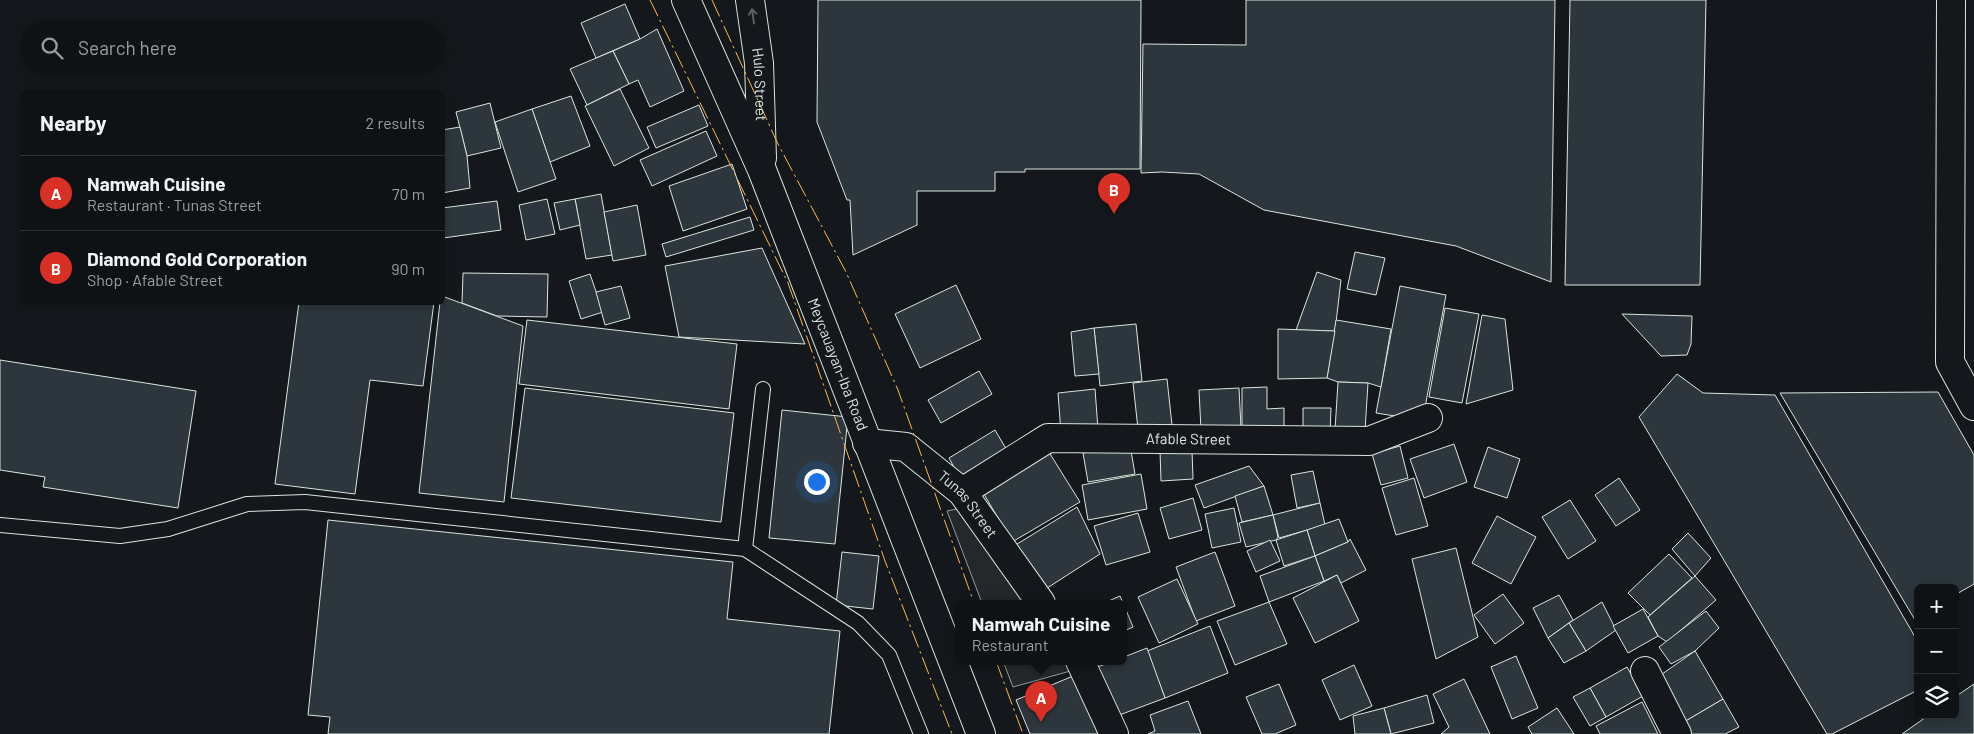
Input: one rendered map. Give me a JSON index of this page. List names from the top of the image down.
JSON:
{
  "streets": {
    "street": [
      "Hulo Street",
      "Meycauayan-Iba Road",
      "Afable Street",
      "Tunas Street"
    ]
  },
  "crossings": [
    ["Hulo Street", "Meycauayan-Iba Road"],
    ["Meycauayan-Iba Road", "Tunas Street"],
    ["Afable Street", "Tunas Street"]
  ],
  "one_way": ["Hulo Street"],
  "page": {
    "search": "Search here",
    "heading": ["Nearby", "2 results"],
    "list": [
      {
        "mark": "A",
        "name": "Namwah Cuisine",
        "note": "Restaurant · Tunas Street",
        "value": "70 m"
      },
      {
        "mark": "B",
        "name": "Diamond Gold Corporation",
        "note": "Shop · Afable Street",
        "value": "90 m"
      }
    ],
    "pins": ["B", "A"],
    "map_buttons": ["+", "−"],
    "popup": ["Namwah Cuisine", "Restaurant"]
  }
}
